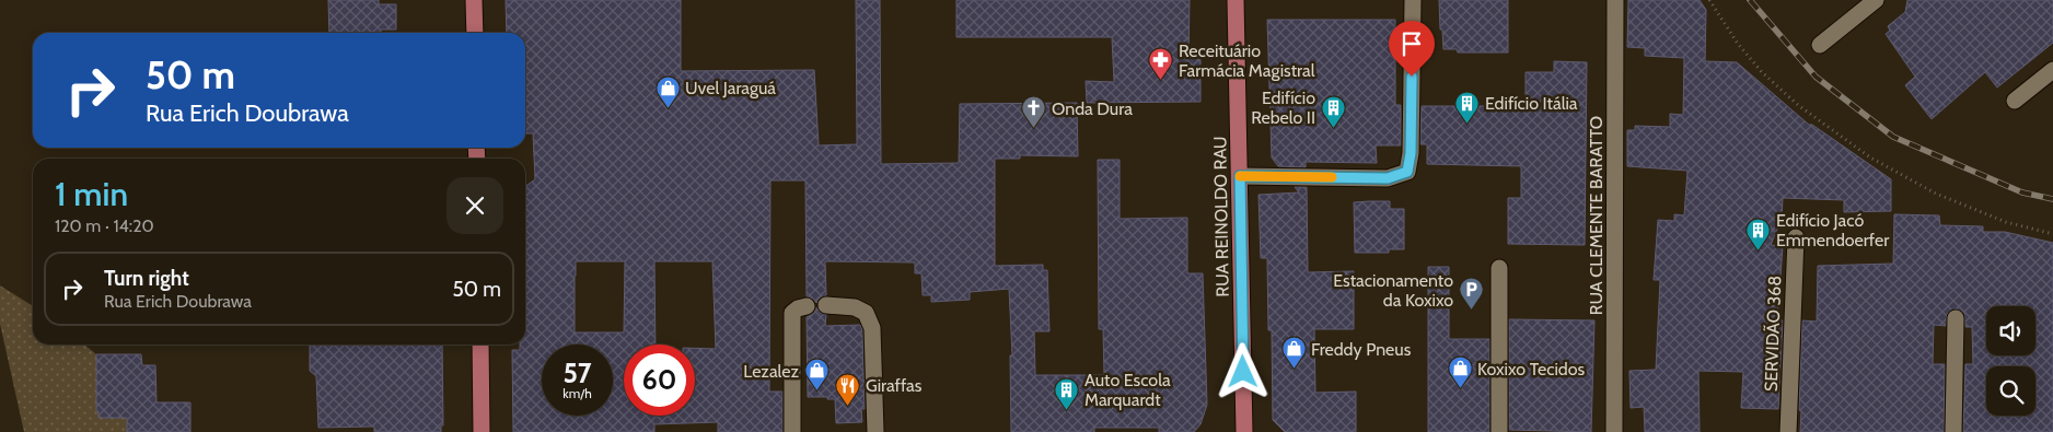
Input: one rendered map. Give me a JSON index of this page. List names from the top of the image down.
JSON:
{
  "streets": {
    "main road": ["RUA REINOLDO RAU"],
    "street": ["RUA CLEMENTE BARATTO", "SERVIDÃO 368"]
  },
  "places": {
    "pharmacy": ["Receituário Farmácia Magistral"],
    "shop": [
      "Uvel Jaraguá",
      "Freddy Pneus",
      "Koxixo Tecidos",
      "Lezalez"
    ],
    "building": [
      "Edifício Itália",
      "Edifício Rebelo II",
      "Edifício Jacó Emmendoerfer",
      "Auto Escola Marquardt"
    ],
    "church": ["Onda Dura"],
    "parking": ["Estacionamento da Koxixo"],
    "restaurant": ["Giraffas"]
  },
  "page": {
    "turn": ["50 m", "Rua Erich Doubrawa"],
    "heading": ["1 min", "120 m · 14:20"],
    "list": [
      {
        "name": "Turn right",
        "note": "Rua Erich Doubrawa",
        "value": "50 m"
      }
    ],
    "speed": "57 km/h",
    "limit": "60"
  }
}
